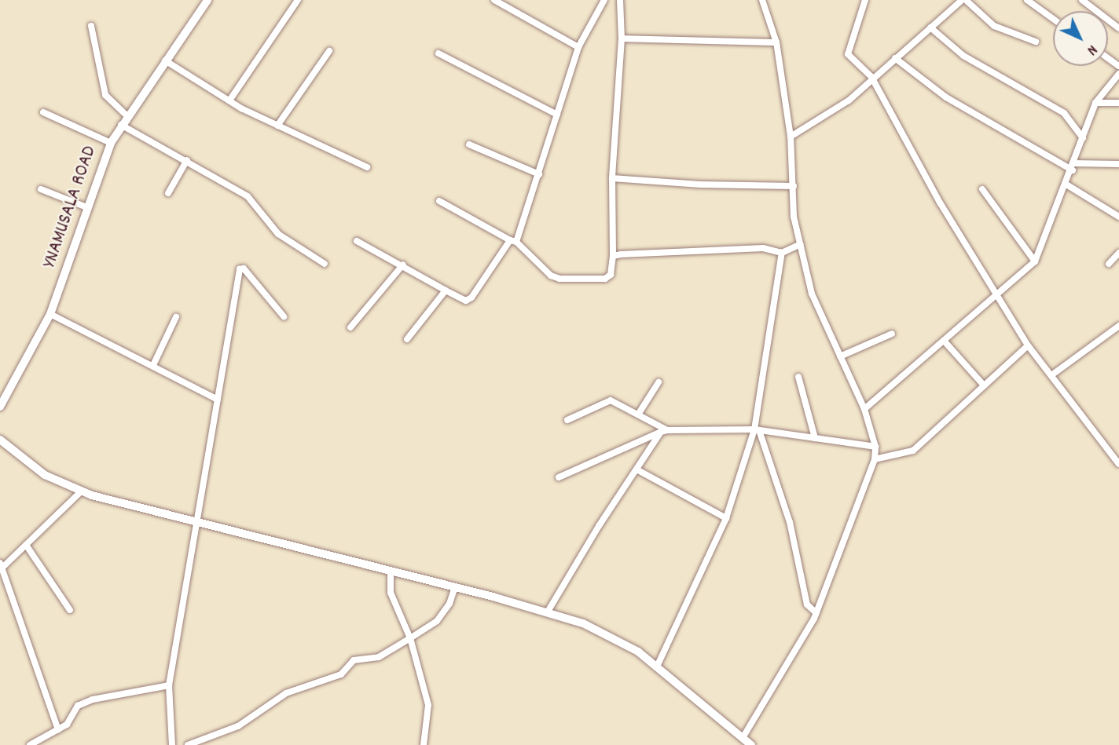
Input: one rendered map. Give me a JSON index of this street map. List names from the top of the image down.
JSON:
{
  "streets": {
    "main road": ["YNAMUSALA ROAD"]
  },
  "north": "bottom right"
}
